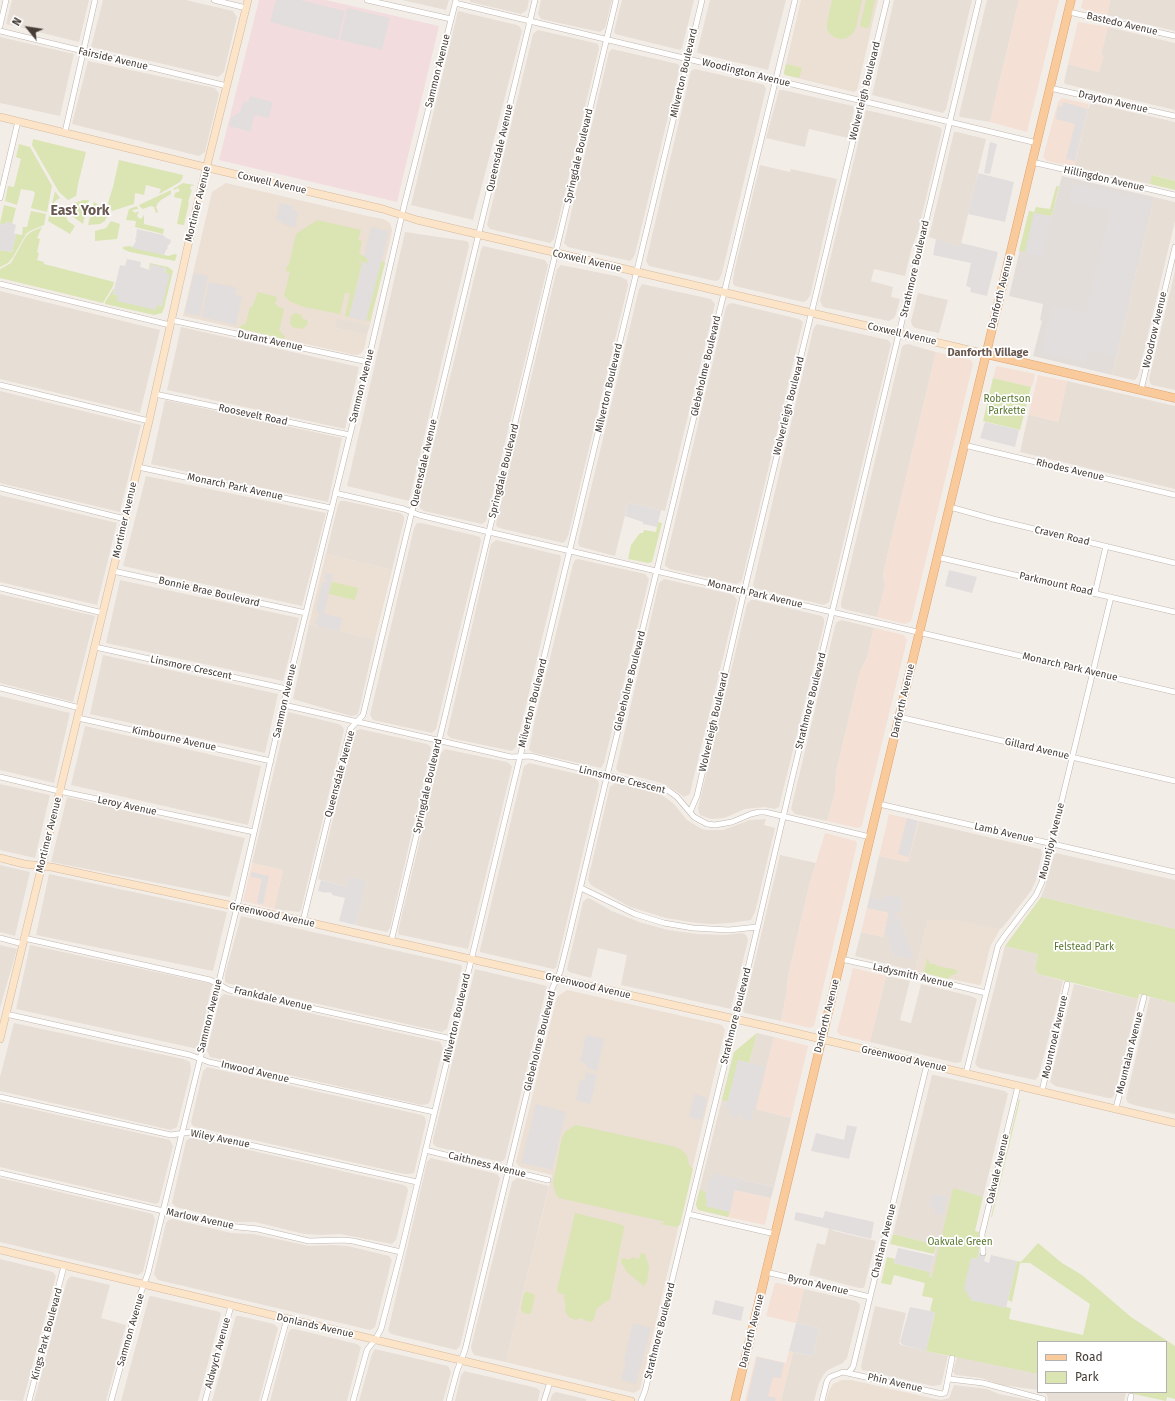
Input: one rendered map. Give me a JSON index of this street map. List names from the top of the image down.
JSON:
{
  "streets": {
    "main road": ["Coxwell Avenue", "Danforth Avenue"],
    "street": [
      "Bastedo Avenue",
      "Fairside Avenue",
      "Sammon Avenue",
      "Milverton Boulevard",
      "Woodington Avenue",
      "Wolverleigh Boulevard",
      "Drayton Avenue",
      "Queensdale Avenue",
      "Springdale Boulevard",
      "Hillingdon Avenue",
      "Mortimer Avenue",
      "Strathmore Boulevard",
      "Woodrow Avenue",
      "Durant Avenue",
      "Glebeholme Boulevard",
      "Roosevelt Road",
      "Rhodes Avenue",
      "Monarch Park Avenue",
      "Craven Road",
      "Parkmount Road",
      "Bonnie Brae Boulevard",
      "Linsmore Crescent",
      "Kimbourne Avenue",
      "Gillard Avenue",
      "Linnsmore Crescent",
      "Leroy Avenue",
      "Lamb Avenue",
      "Mountjoy Avenue",
      "Greenwood Avenue",
      "Ladysmith Avenue",
      "Frankdale Avenue",
      "Mountnoel Avenue",
      "Mountalan Avenue",
      "Inwood Avenue",
      "Wiley Avenue",
      "Caithness Avenue",
      "Oakvale Avenue",
      "Marlow Avenue",
      "Chatham Avenue",
      "Byron Avenue",
      "Donlands Avenue",
      "Kings Park Boulevard",
      "Aldwych Avenue",
      "Phin Avenue"
    ]
  },
  "crossings": [
    ["Bastedo Avenue", "Danforth Avenue"],
    ["Fairside Avenue", "Mortimer Avenue"],
    ["Sammon Avenue", "Woodington Avenue"],
    ["Sammon Avenue", "Coxwell Avenue"],
    ["Sammon Avenue", "Durant Avenue"],
    ["Sammon Avenue", "Roosevelt Road"],
    ["Sammon Avenue", "Monarch Park Avenue"],
    ["Sammon Avenue", "Bonnie Brae Boulevard"],
    ["Sammon Avenue", "Linsmore Crescent"],
    ["Sammon Avenue", "Kimbourne Avenue"],
    ["Sammon Avenue", "Leroy Avenue"],
    ["Sammon Avenue", "Greenwood Avenue"],
    ["Sammon Avenue", "Frankdale Avenue"],
    ["Sammon Avenue", "Inwood Avenue"],
    ["Sammon Avenue", "Wiley Avenue"],
    ["Sammon Avenue", "Marlow Avenue"],
    ["Sammon Avenue", "Donlands Avenue"],
    ["Milverton Boulevard", "Woodington Avenue"],
    ["Milverton Boulevard", "Coxwell Avenue"],
    ["Milverton Boulevard", "Monarch Park Avenue"],
    ["Milverton Boulevard", "Linnsmore Crescent"],
    ["Milverton Boulevard", "Greenwood Avenue"],
    ["Milverton Boulevard", "Frankdale Avenue"],
    ["Milverton Boulevard", "Inwood Avenue"],
    ["Milverton Boulevard", "Wiley Avenue"],
    ["Milverton Boulevard", "Caithness Avenue"],
    ["Milverton Boulevard", "Marlow Avenue"],
    ["Milverton Boulevard", "Donlands Avenue"],
    ["Woodington Avenue", "Wolverleigh Boulevard"],
    ["Woodington Avenue", "Queensdale Avenue"],
    ["Woodington Avenue", "Springdale Boulevard"],
    ["Woodington Avenue", "Strathmore Boulevard"],
    ["Woodington Avenue", "Danforth Avenue"],
    ["Woodington Avenue", "Glebeholme Boulevard"],
    ["Wolverleigh Boulevard", "Coxwell Avenue"],
    ["Wolverleigh Boulevard", "Monarch Park Avenue"],
    ["Wolverleigh Boulevard", "Linnsmore Crescent"],
    ["Drayton Avenue", "Danforth Avenue"],
    ["Queensdale Avenue", "Coxwell Avenue"],
    ["Queensdale Avenue", "Monarch Park Avenue"],
    ["Queensdale Avenue", "Greenwood Avenue"],
    ["Springdale Boulevard", "Coxwell Avenue"],
    ["Springdale Boulevard", "Monarch Park Avenue"],
    ["Springdale Boulevard", "Linnsmore Crescent"],
    ["Springdale Boulevard", "Greenwood Avenue"],
    ["Hillingdon Avenue", "Danforth Avenue"],
    ["Coxwell Avenue", "Mortimer Avenue"],
    ["Coxwell Avenue", "Strathmore Boulevard"],
    ["Coxwell Avenue", "Danforth Avenue"],
    ["Coxwell Avenue", "Woodrow Avenue"],
    ["Coxwell Avenue", "Glebeholme Boulevard"],
    ["Mortimer Avenue", "Durant Avenue"],
    ["Mortimer Avenue", "Roosevelt Road"],
    ["Mortimer Avenue", "Monarch Park Avenue"],
    ["Mortimer Avenue", "Bonnie Brae Boulevard"],
    ["Mortimer Avenue", "Linsmore Crescent"],
    ["Mortimer Avenue", "Kimbourne Avenue"],
    ["Mortimer Avenue", "Leroy Avenue"],
    ["Mortimer Avenue", "Greenwood Avenue"],
    ["Mortimer Avenue", "Frankdale Avenue"],
    ["Mortimer Avenue", "Inwood Avenue"],
    ["Strathmore Boulevard", "Monarch Park Avenue"],
    ["Strathmore Boulevard", "Linnsmore Crescent"],
    ["Strathmore Boulevard", "Greenwood Avenue"],
    ["Danforth Avenue", "Rhodes Avenue"],
    ["Danforth Avenue", "Monarch Park Avenue"],
    ["Danforth Avenue", "Craven Road"],
    ["Danforth Avenue", "Parkmount Road"],
    ["Danforth Avenue", "Gillard Avenue"],
    ["Danforth Avenue", "Linnsmore Crescent"],
    ["Danforth Avenue", "Lamb Avenue"],
    ["Danforth Avenue", "Greenwood Avenue"],
    ["Danforth Avenue", "Ladysmith Avenue"],
    ["Danforth Avenue", "Byron Avenue"],
    ["Glebeholme Boulevard", "Monarch Park Avenue"],
    ["Glebeholme Boulevard", "Linnsmore Crescent"],
    ["Glebeholme Boulevard", "Greenwood Avenue"],
    ["Glebeholme Boulevard", "Caithness Avenue"],
    ["Glebeholme Boulevard", "Donlands Avenue"],
    ["Monarch Park Avenue", "Mountjoy Avenue"],
    ["Parkmount Road", "Mountjoy Avenue"],
    ["Gillard Avenue", "Mountjoy Avenue"],
    ["Lamb Avenue", "Mountjoy Avenue"],
    ["Mountjoy Avenue", "Greenwood Avenue"],
    ["Mountjoy Avenue", "Ladysmith Avenue"],
    ["Greenwood Avenue", "Mountnoel Avenue"],
    ["Greenwood Avenue", "Mountalan Avenue"],
    ["Greenwood Avenue", "Oakvale Avenue"],
    ["Greenwood Avenue", "Chatham Avenue"],
    ["Chatham Avenue", "Byron Avenue"],
    ["Chatham Avenue", "Phin Avenue"],
    ["Donlands Avenue", "Kings Park Boulevard"],
    ["Donlands Avenue", "Aldwych Avenue"]
  ],
  "districts": ["East York", "Danforth Village"],
  "parks": ["Robertson Parkette", "Felstead Park", "Oakvale Green"],
  "legend": ["Road", "Park"],
  "north": "top left"
}
